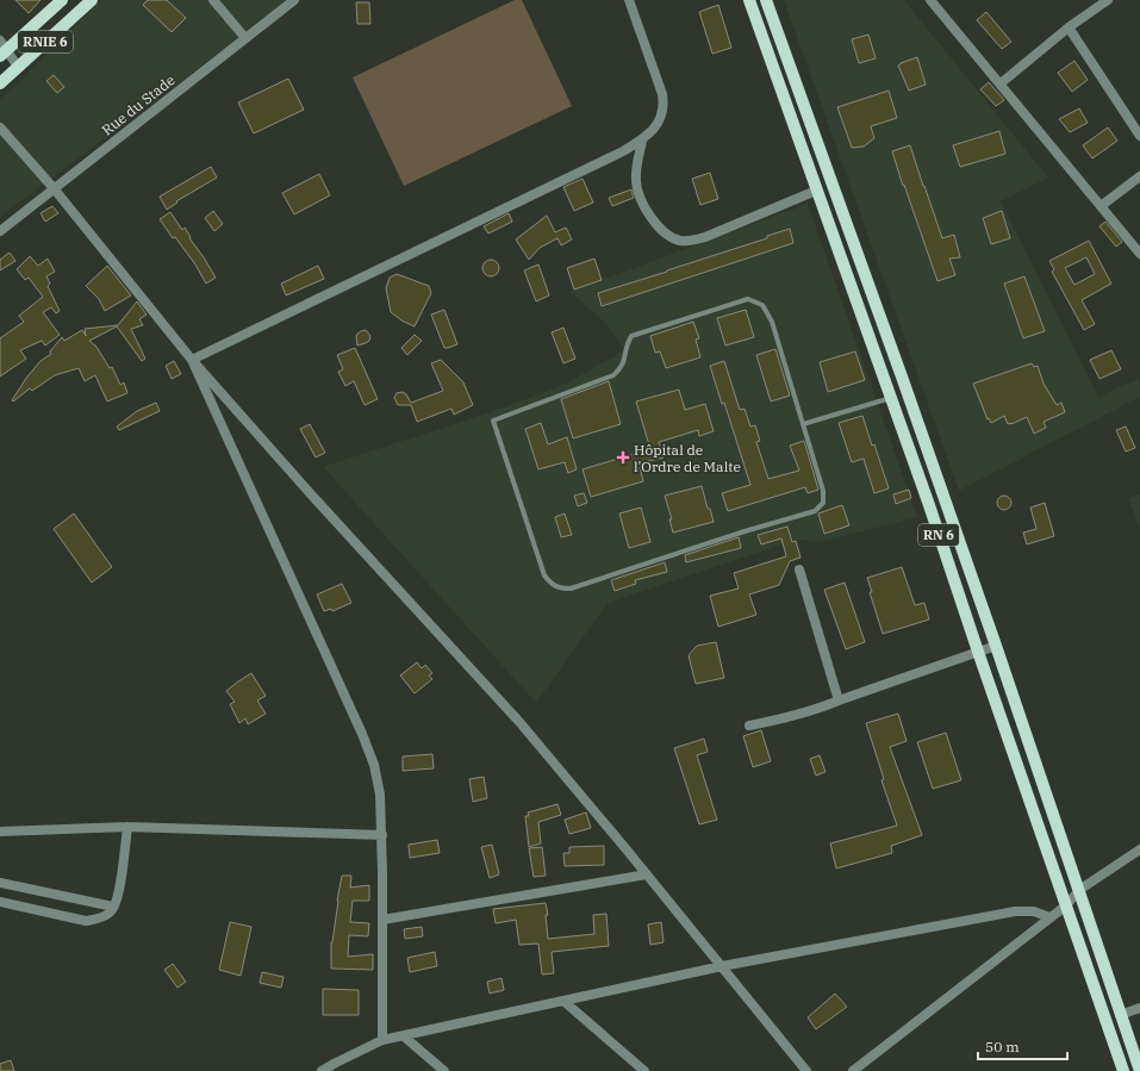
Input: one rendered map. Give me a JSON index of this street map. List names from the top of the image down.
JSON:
{
  "streets": {
    "main road": ["RNIE 6", "RN 6"],
    "street": ["Rue du Stade"]
  },
  "places": {
    "health": ["Hôpital de l'Ordre de Malte"]
  },
  "scale_bar": "50 m"
}
